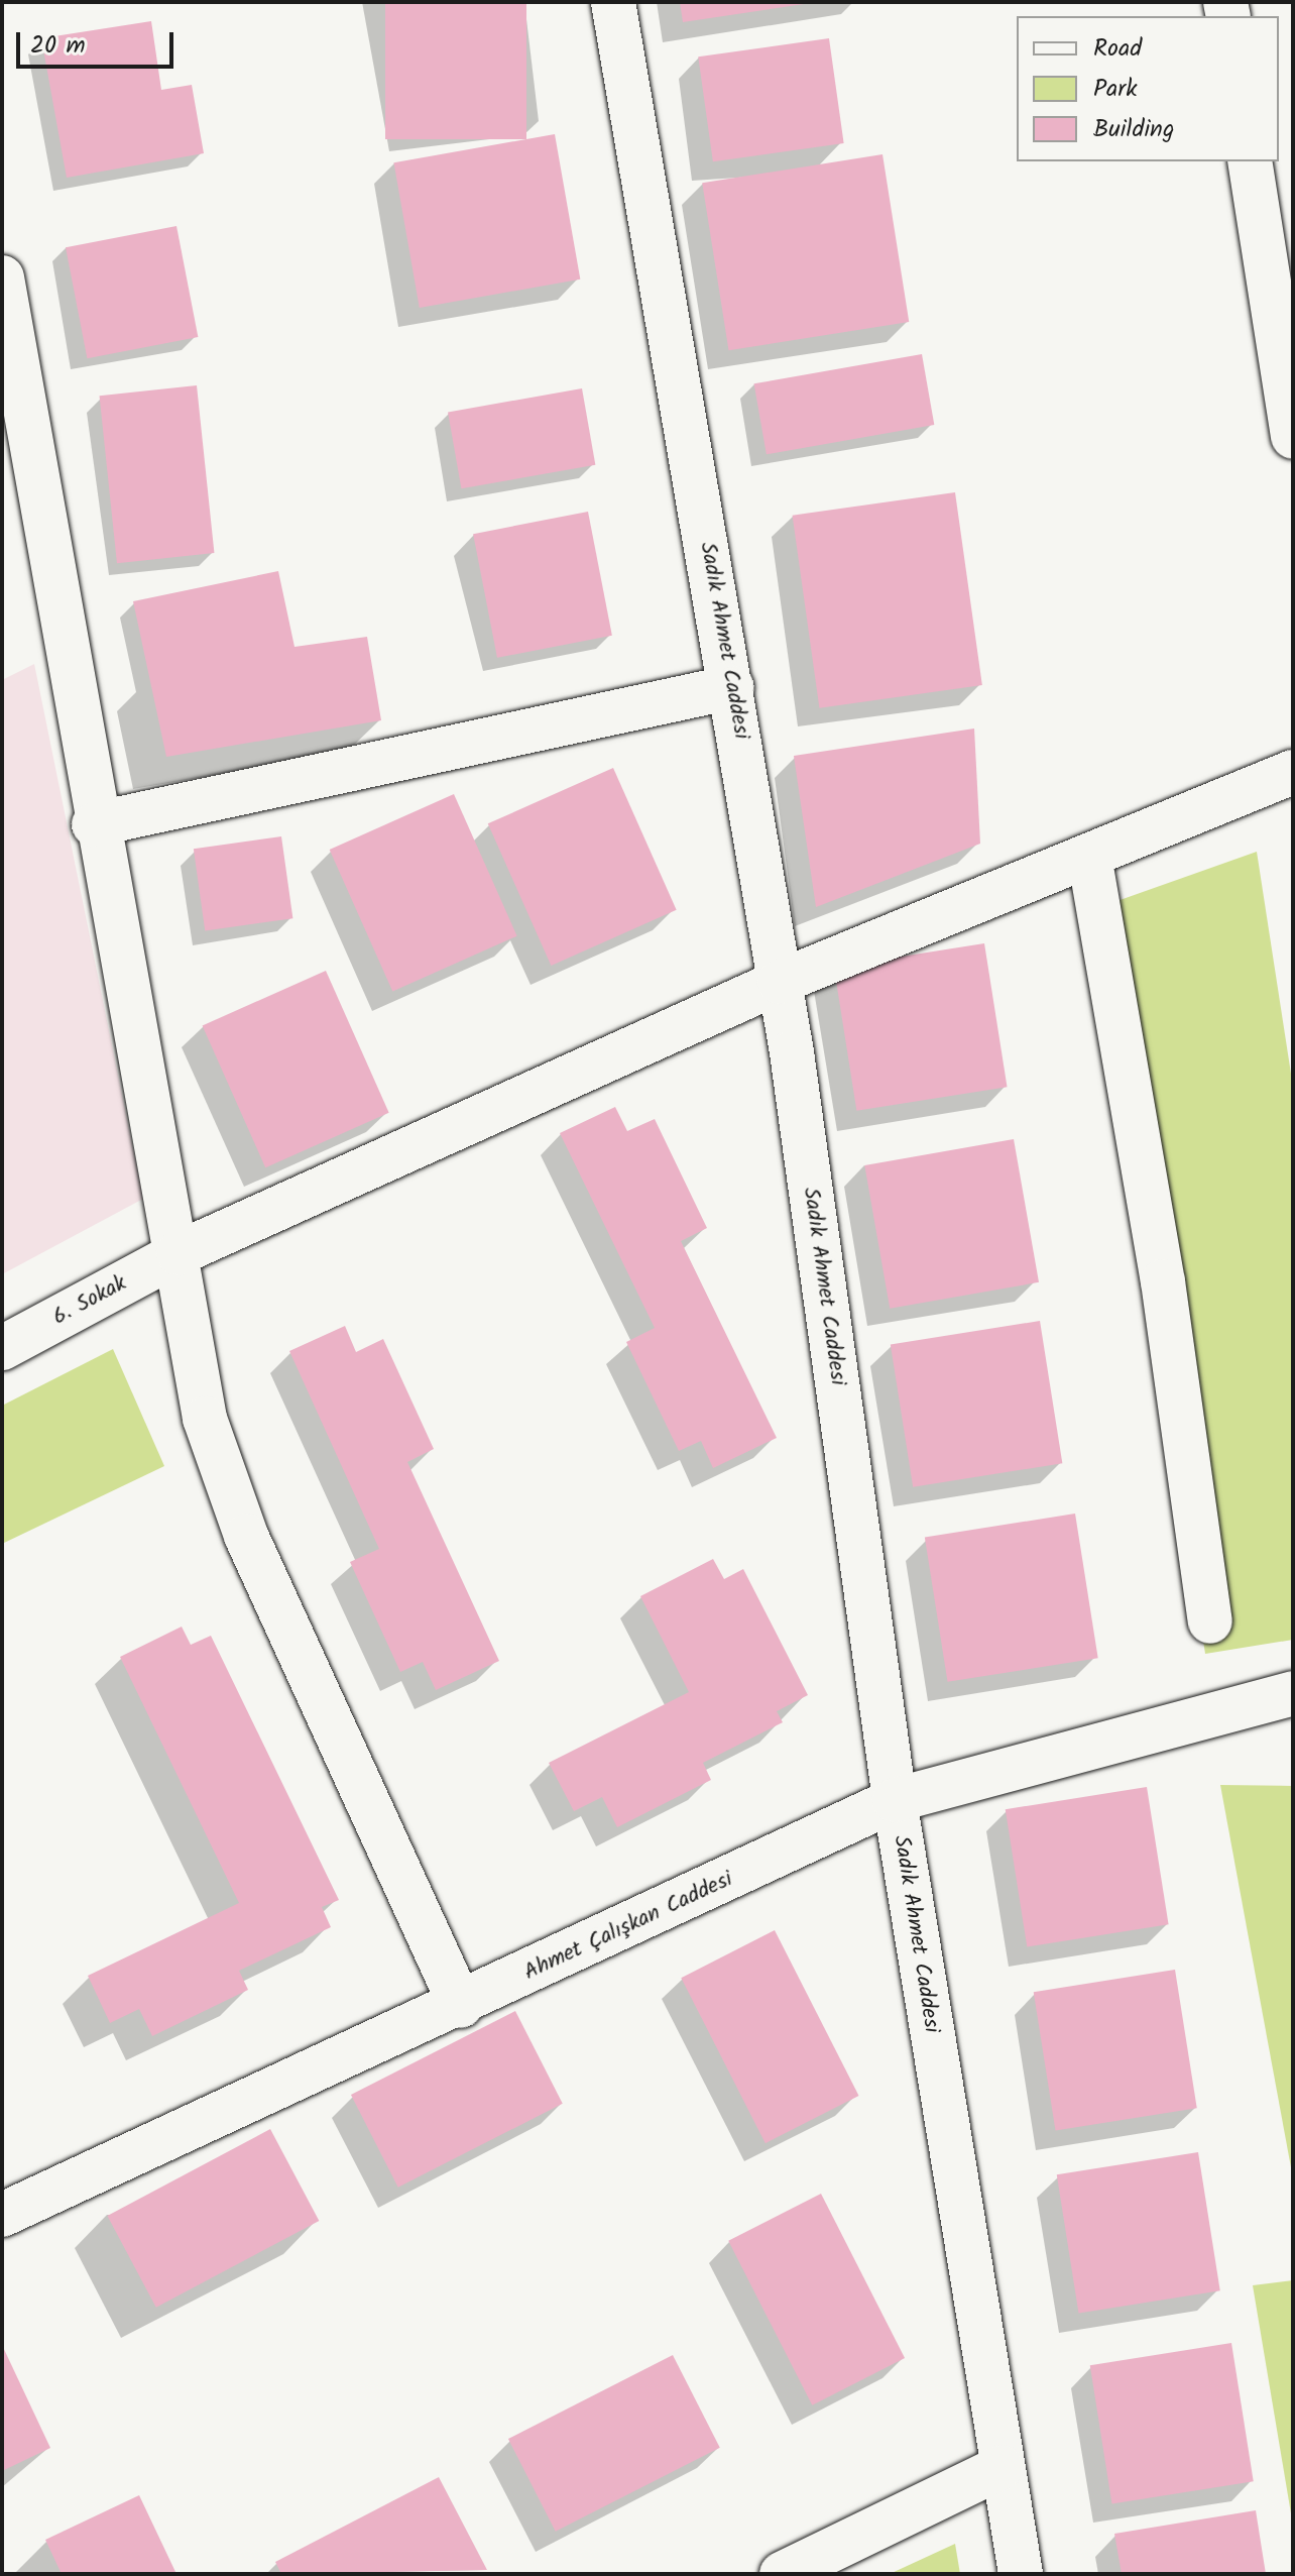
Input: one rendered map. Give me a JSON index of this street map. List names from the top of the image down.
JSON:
{
  "streets": {
    "street": ["Sadık Ahmet Caddesi", "6. Sokak", "Ahmet Çalışkan Caddesi"]
  },
  "crossings": [
    ["Sadık Ahmet Caddesi", "6. Sokak"],
    ["Sadık Ahmet Caddesi", "Ahmet Çalışkan Caddesi"]
  ],
  "legend": ["Road", "Park", "Building"],
  "scale_bar": "20 m"
}
